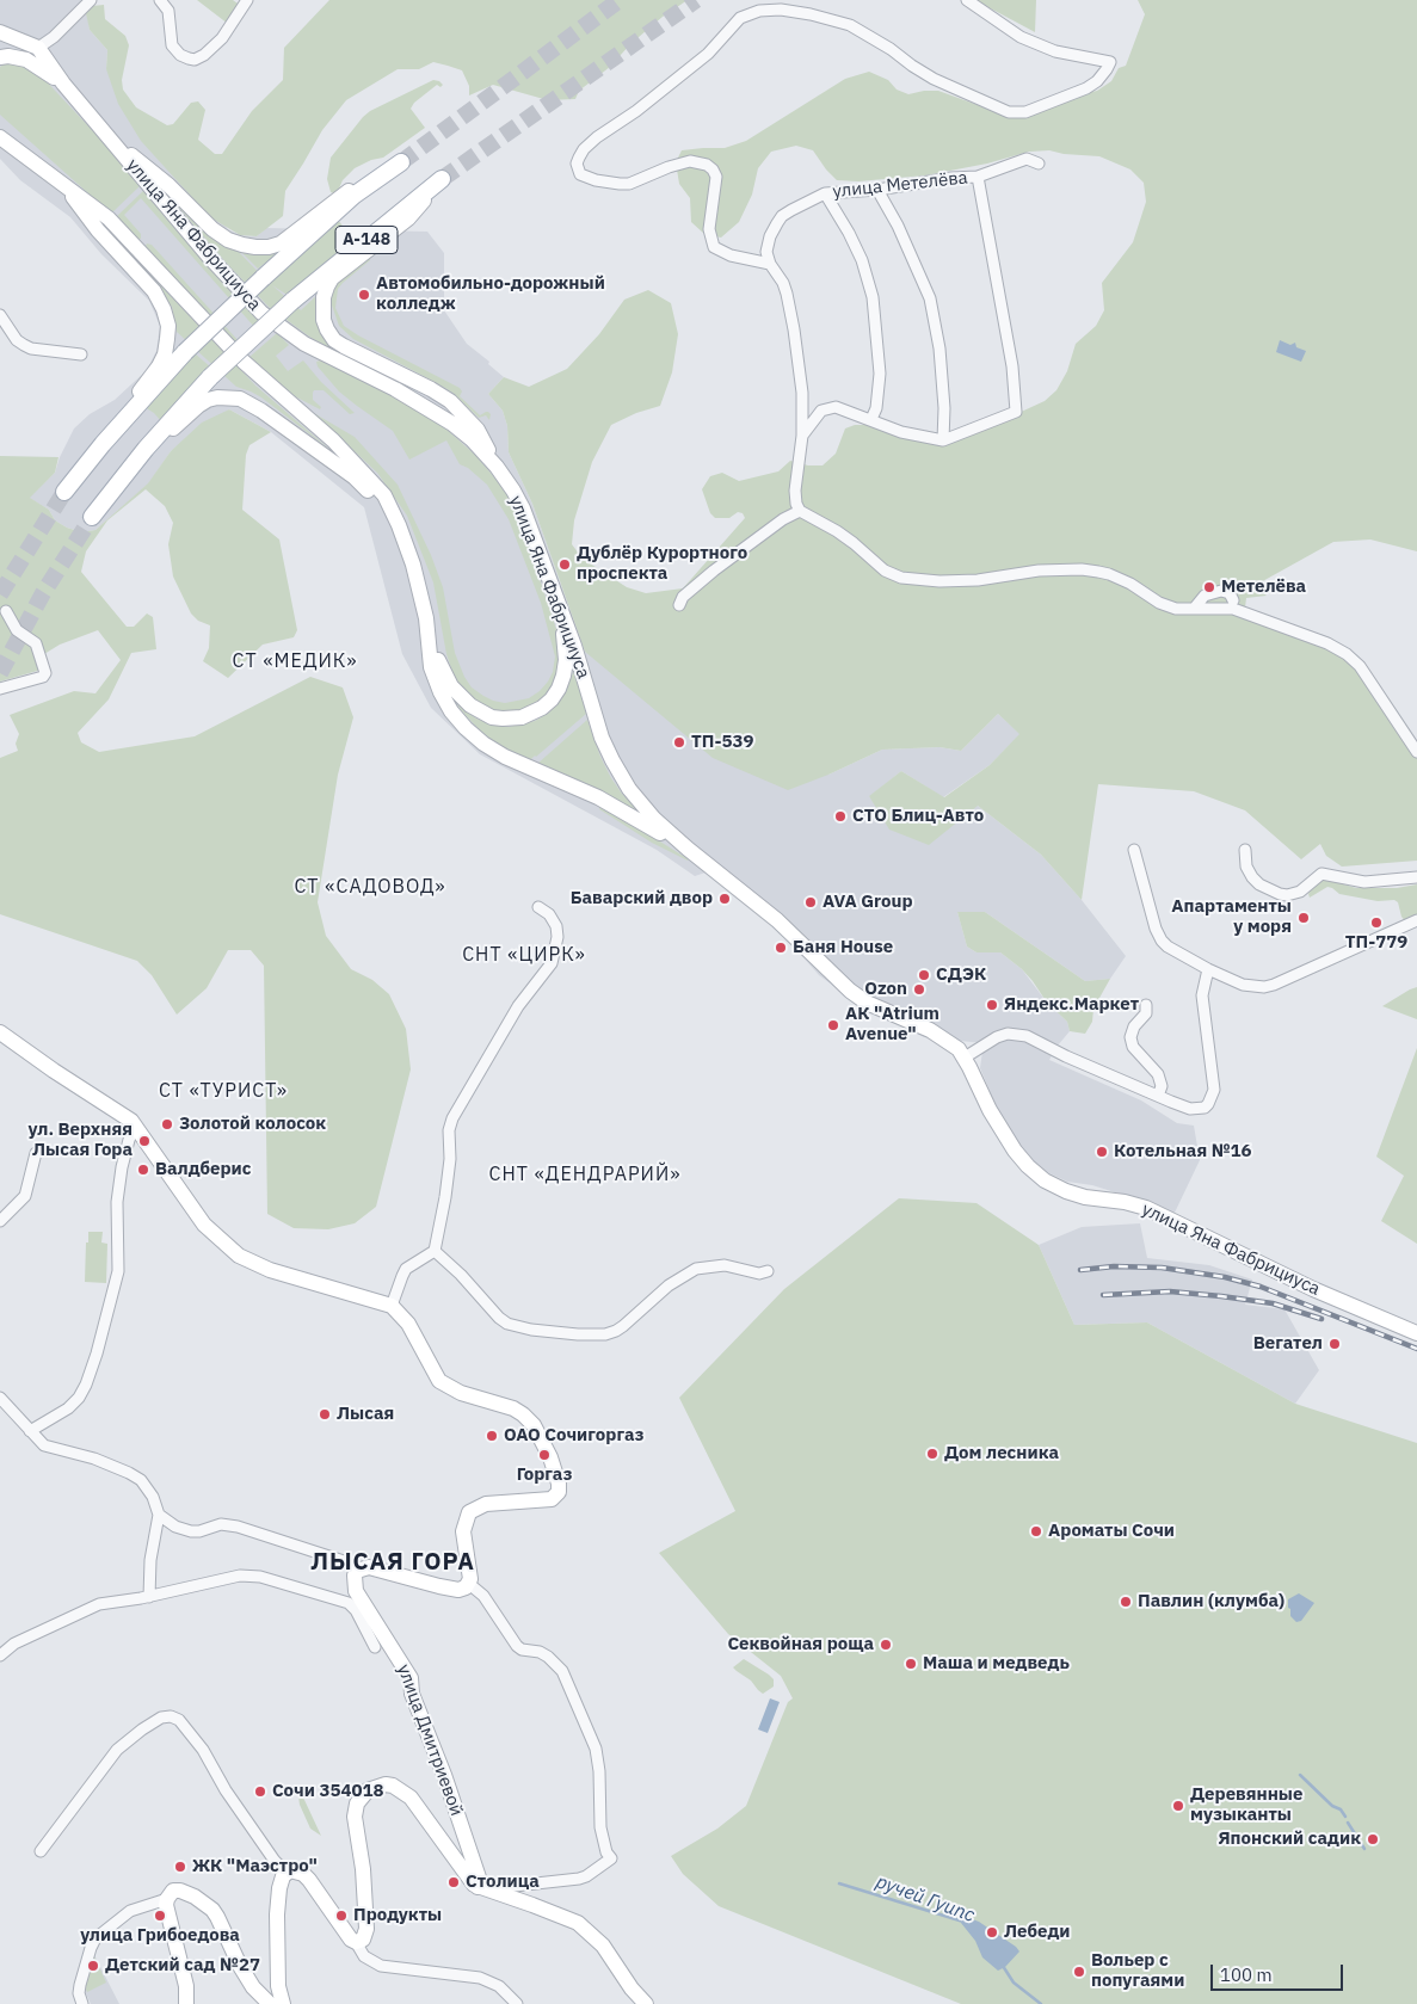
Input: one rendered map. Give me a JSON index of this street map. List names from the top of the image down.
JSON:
{
  "streets": {
    "main road": ["улица Яна Фабрициуса", "А-148", "улица Дмитриевой"],
    "street": ["улица Метелёва"]
  },
  "crossings": [
    ["улица Яна Фабрициуса", "А-148"]
  ],
  "districts": [
    "СТ «МЕДИК»",
    "СТ «САДОВОД»",
    "СНТ «ЦИРК»",
    "СТ «ТУРИСТ»",
    "СНТ «ДЕНДРАРИЙ»",
    "ЛЫСАЯ ГОРА"
  ],
  "water": ["ручей Гуипс"],
  "places": [
    "Автомобильно-дорожный колледж",
    "Дублёр Курортного проспекта",
    "Метелёва",
    "ТП-539",
    "СТО Блиц-Авто",
    "Баварский двор",
    "AVA Group",
    "Апартаменты у моря",
    "ТП-779",
    "Баня House",
    "СДЭК",
    "Ozon",
    "Яндекс.Маркет",
    "АК \"Atrium Avenue\"",
    "Золотой колосок",
    "ул. Верхняя Лысая Гора",
    "Котельная №16",
    "Валдберис",
    "Вегател",
    "Лысая",
    "ОАО Сочигоргаз",
    "Дом лесника",
    "Горгаз",
    "Ароматы Сочи",
    "Павлин (клумба)",
    "Секвойная роща",
    "Маша и медведь",
    "Сочи 354018",
    "Деревянные музыканты",
    "Японский садик",
    "ЖК \"Маэстро\"",
    "Столица",
    "улица Грибоедова",
    "Продукты",
    "Лебеди",
    "Детский сад №27",
    "Вольер с попугаями"
  ],
  "scale_bar": "100 m"
}
